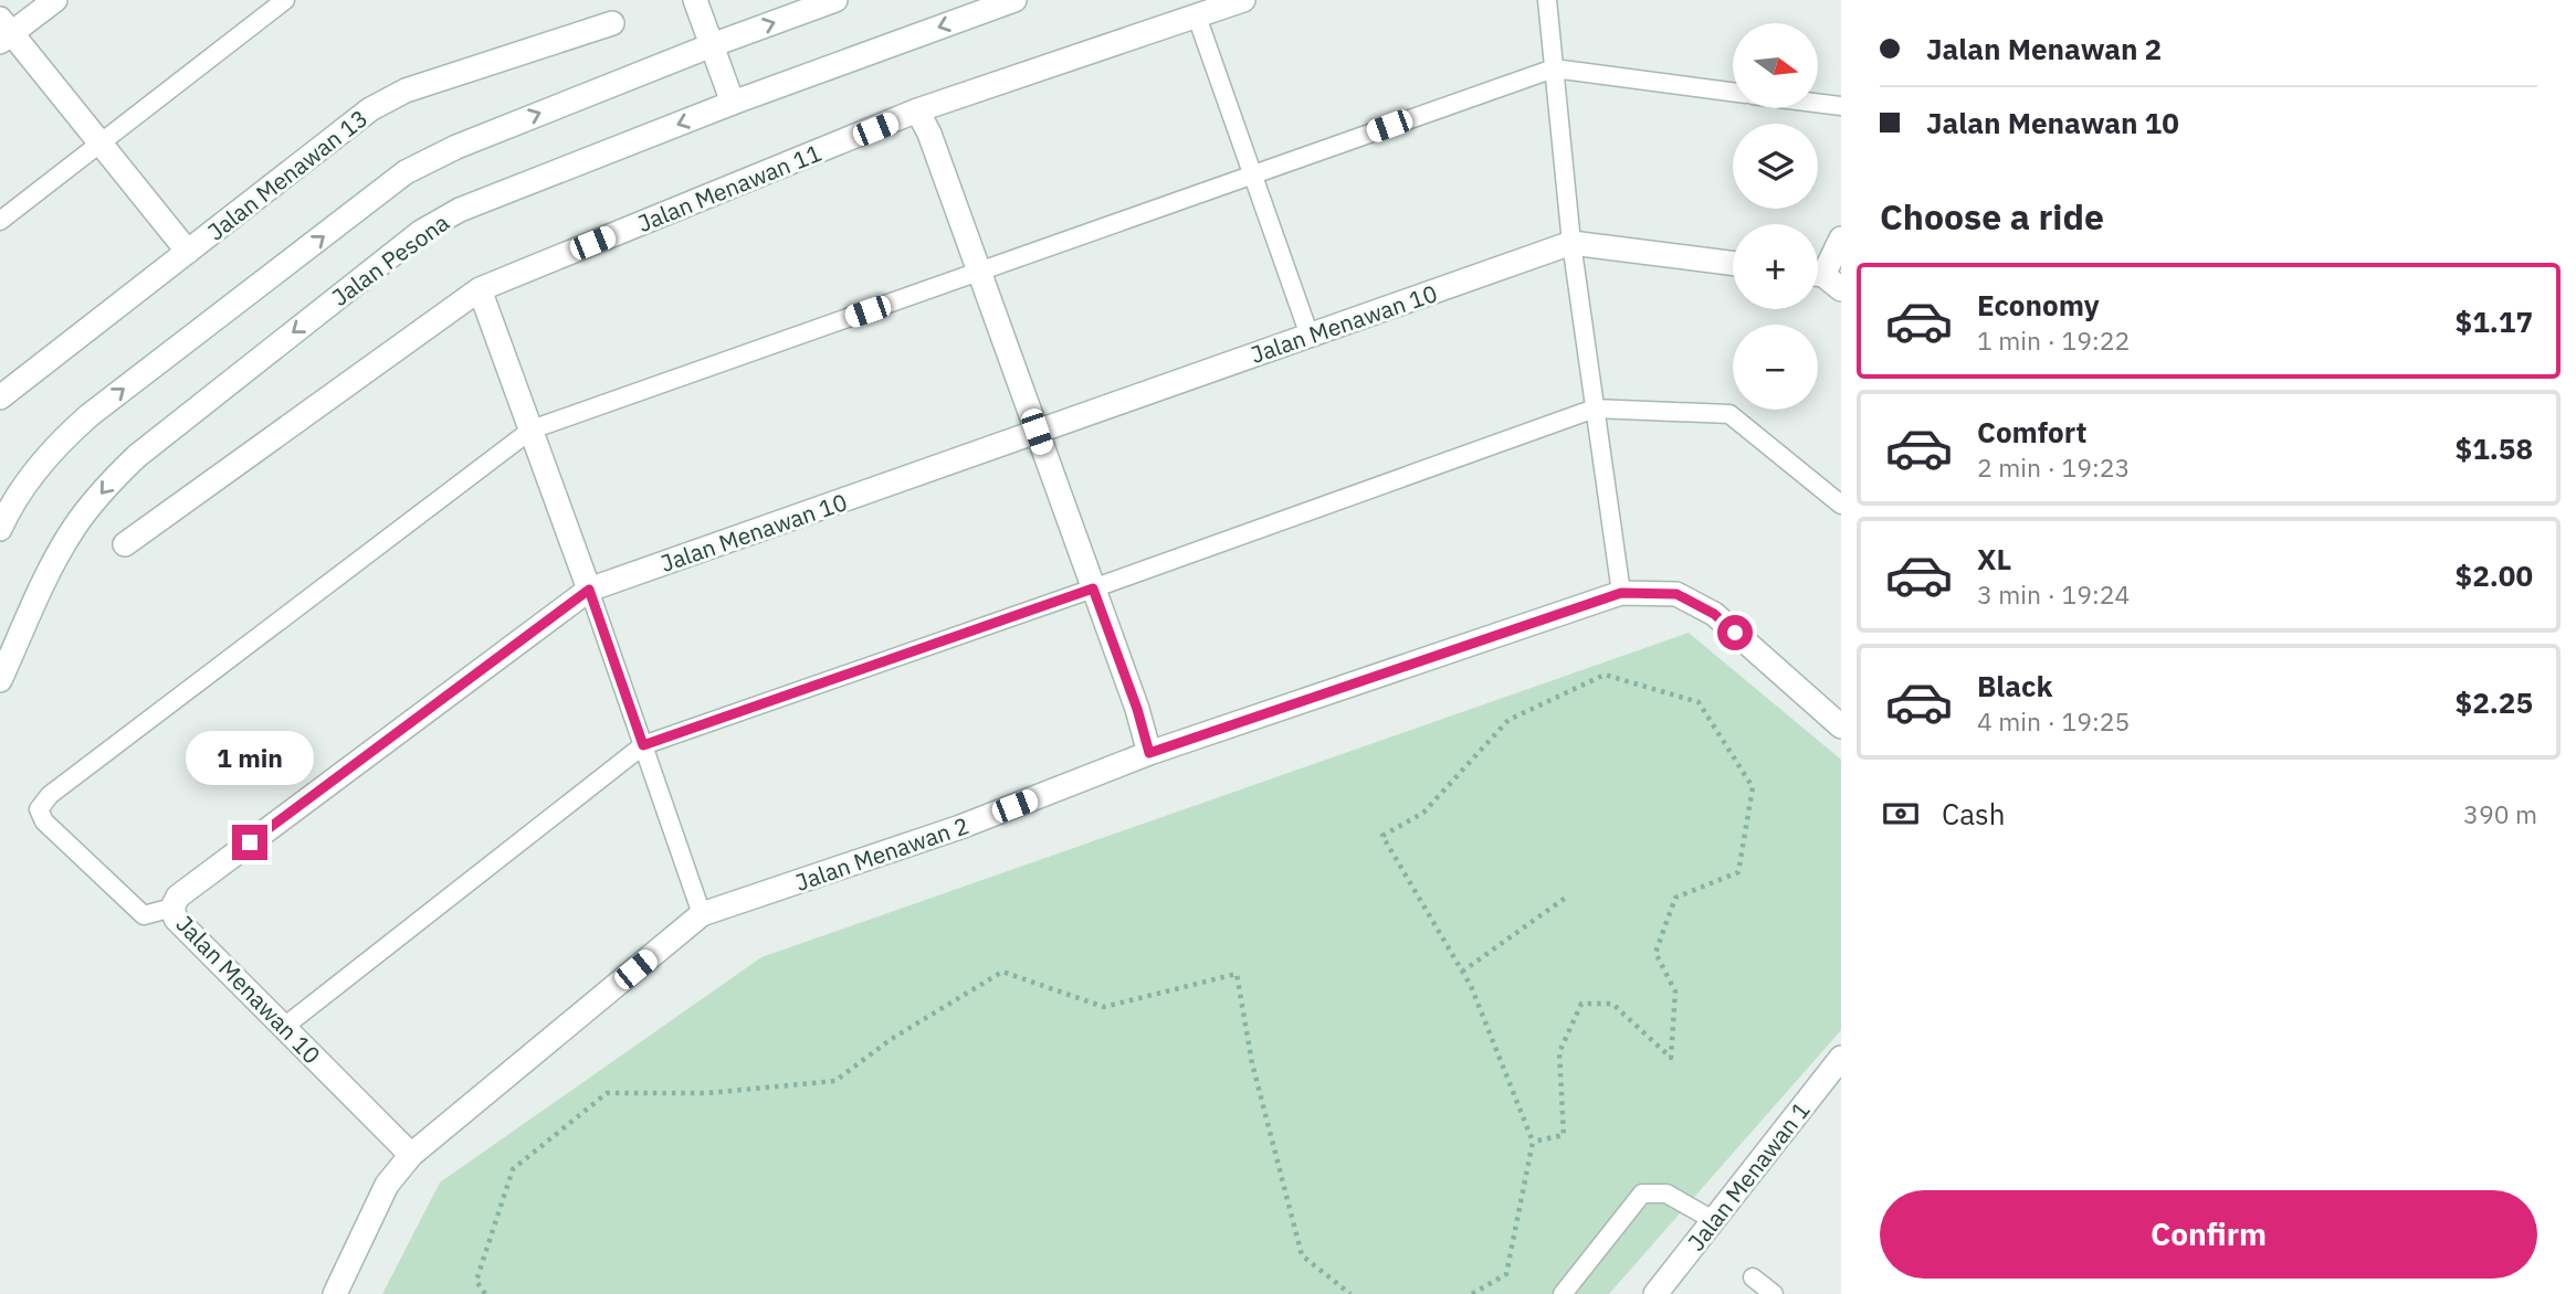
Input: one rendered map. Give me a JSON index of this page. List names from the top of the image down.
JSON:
{
  "streets": {
    "street": [
      "Jalan Menawan 13",
      "Jalan Menawan 11",
      "Jalan Pesona",
      "Jalan Menawan 10",
      "Jalan Menawan 2",
      "Jalan Menawan 1"
    ]
  },
  "crossings": [
    ["Jalan Menawan 10", "Jalan Menawan 2"]
  ],
  "north": "right",
  "page": {
    "banner": ["Jalan Menawan 2", "Jalan Menawan 10"],
    "map_buttons": ["+", "−"],
    "heading": "Choose a ride",
    "list": [
      {
        "name": "Economy",
        "note": "1 min · 19:22",
        "value": "$1.17"
      },
      {
        "name": "Comfort",
        "note": "2 min · 19:23",
        "value": "$1.58"
      },
      {
        "name": "XL",
        "note": "3 min · 19:24",
        "value": "$2.00"
      },
      {
        "name": "Black",
        "note": "4 min · 19:25",
        "value": "$2.25"
      }
    ],
    "bubble": "1 min",
    "pay": ["Cash", "390 m"],
    "buttons": "Confirm"
  }
}
